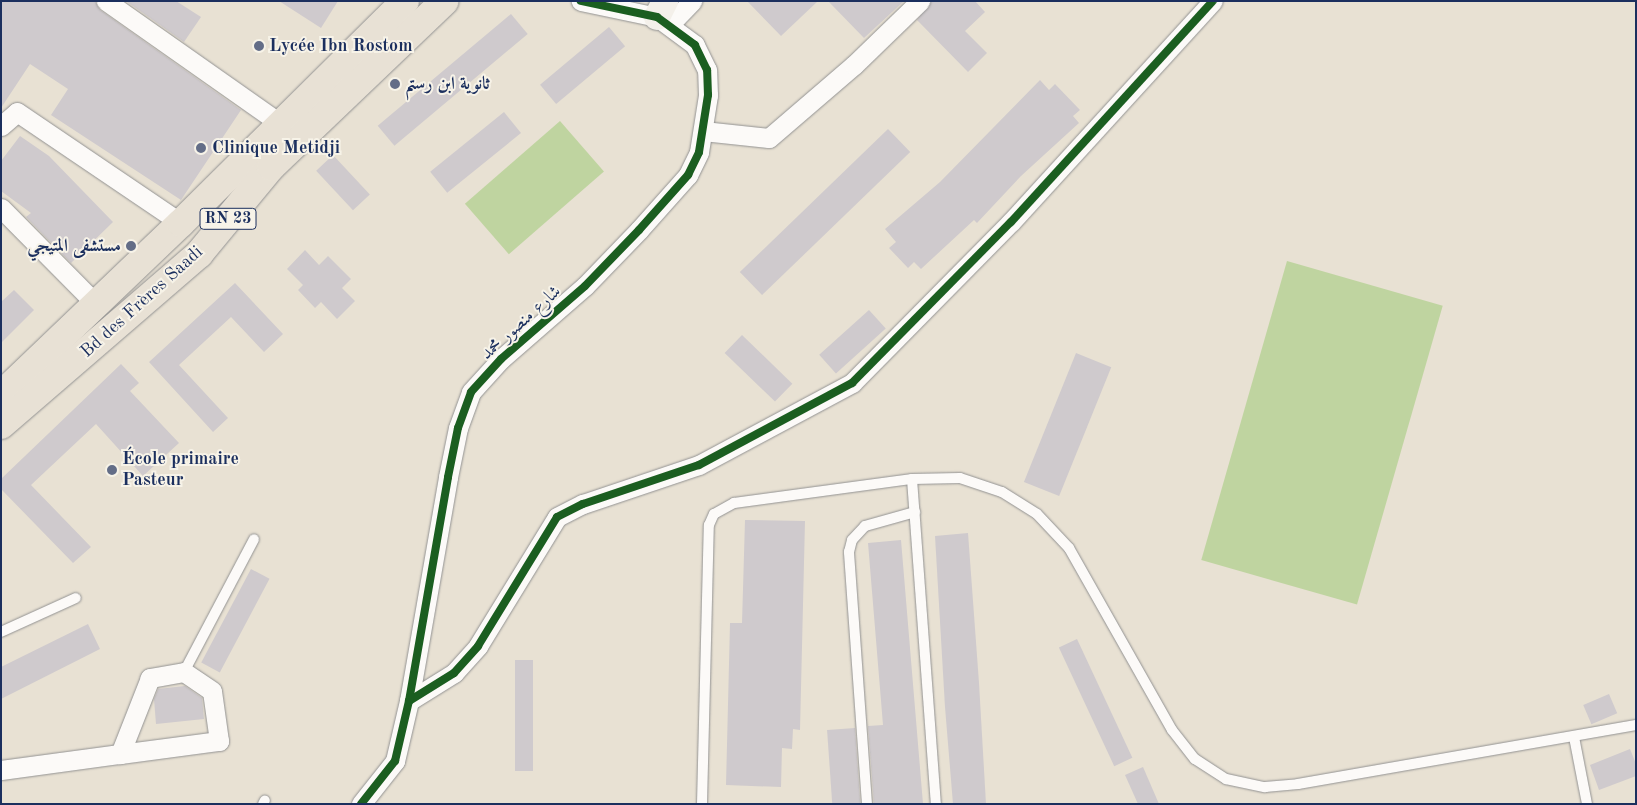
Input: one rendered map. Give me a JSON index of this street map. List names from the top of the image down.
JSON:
{
  "streets": {
    "main road": ["RN 23", "Bd des Frères Saadi"],
    "street": ["شارع منصور محمد"]
  },
  "places": [
    "Lycée Ibn Rostom",
    "ثانوية ابن رستم",
    "Clinique Metidji",
    "مستشفى المتيجي",
    "École primaire Pasteur"
  ]
}
